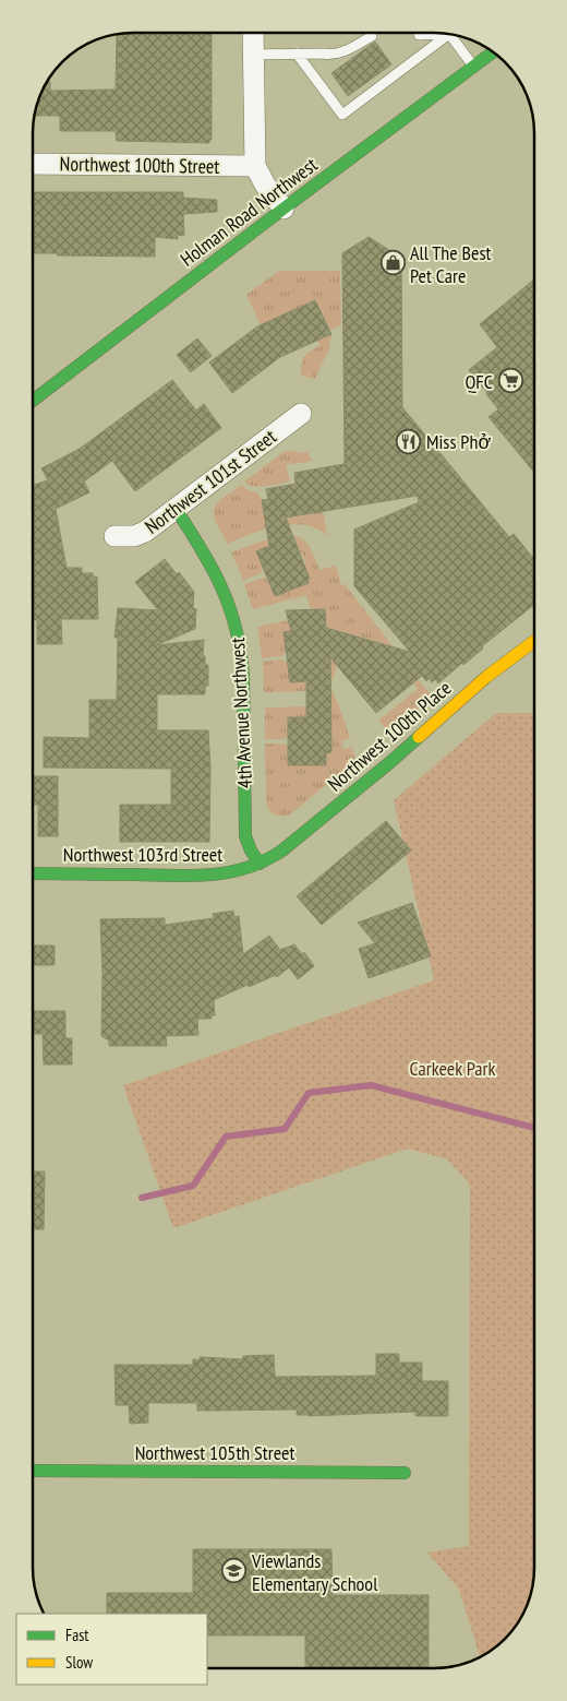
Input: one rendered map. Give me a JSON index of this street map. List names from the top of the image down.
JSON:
{
  "streets": {
    "main road": [
      "Holman Road Northwest",
      "4th Avenue Northwest",
      "Northwest 100th Place",
      "Northwest 103rd Street",
      "Northwest 105th Street"
    ],
    "street": ["Northwest 100th Street", "Northwest 101st Street"]
  },
  "crossings": [
    ["Northwest 101st Street", "4th Avenue Northwest"],
    ["4th Avenue Northwest", "Northwest 100th Place"],
    ["4th Avenue Northwest", "Northwest 103rd Street"],
    ["Northwest 100th Place", "Northwest 103rd Street"]
  ],
  "parks": ["Carkeek Park"],
  "places": {
    "shop": ["All The Best Pet Care"],
    "supermarket": ["QFC"],
    "restaurant": ["Miss Phở"],
    "school or university": ["Viewlands Elementary School"]
  },
  "legend": ["Fast", "Slow"]
}
